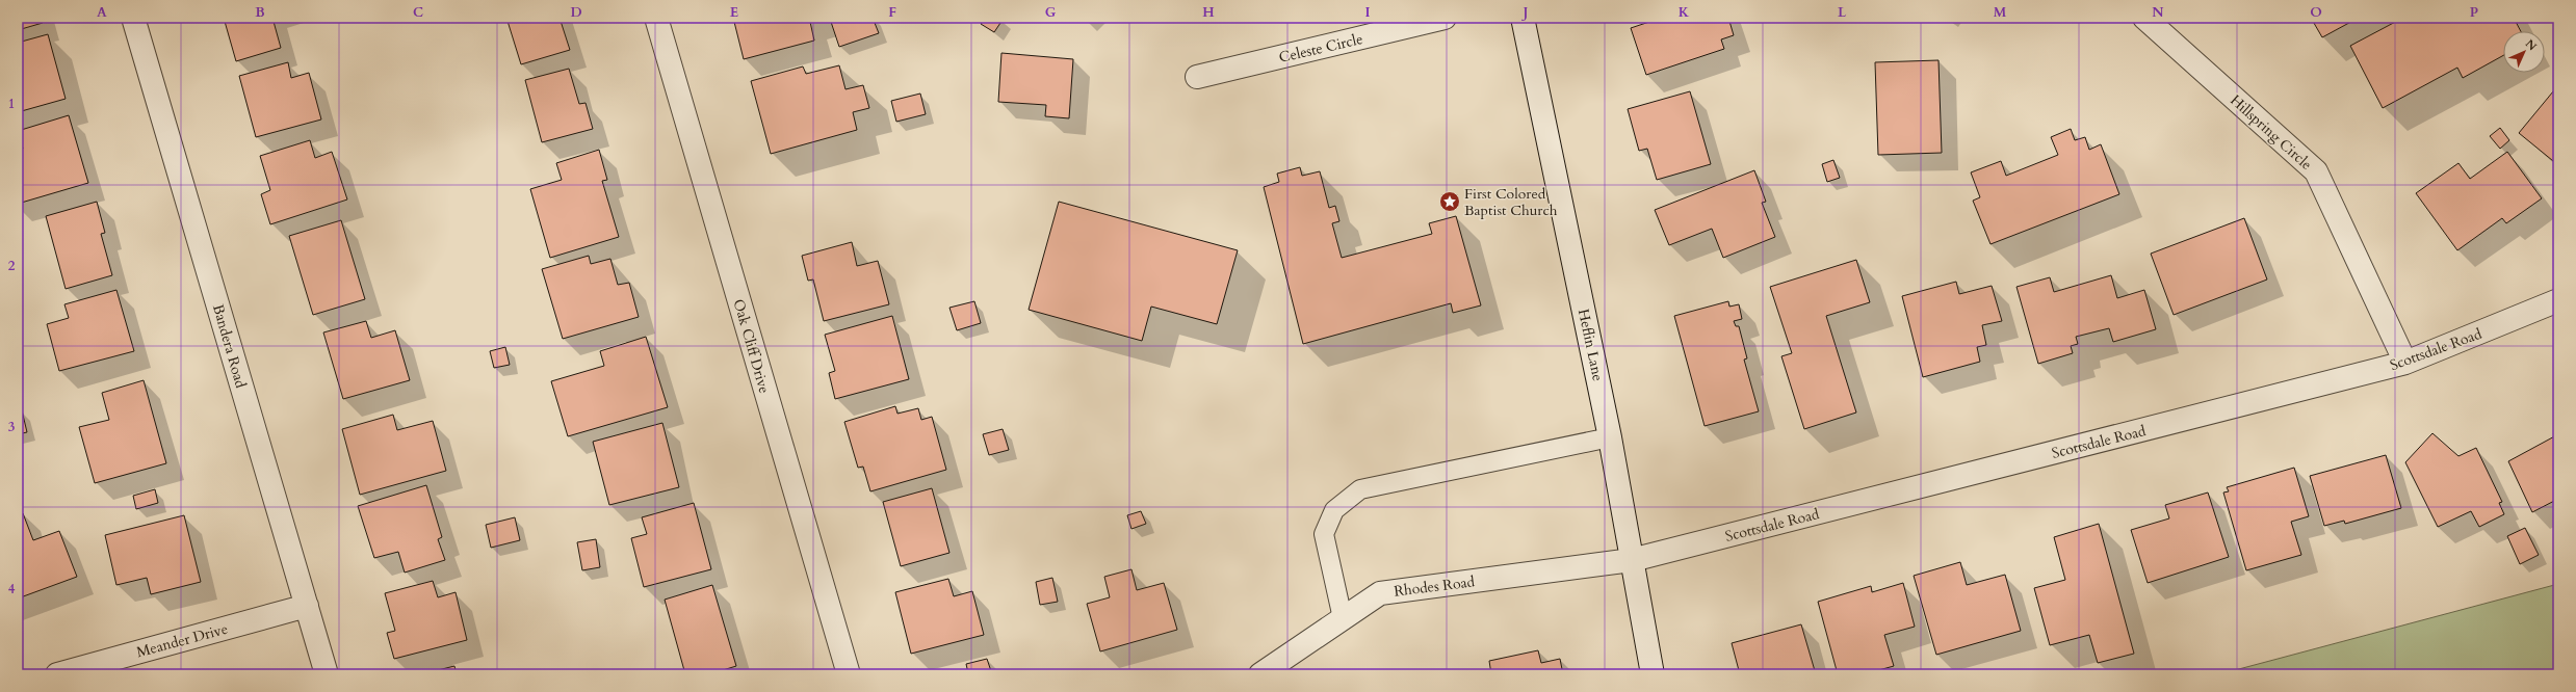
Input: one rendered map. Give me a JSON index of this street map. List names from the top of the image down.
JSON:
{
  "streets": {
    "street": [
      "Celeste Circle",
      "Hillspring Circle",
      "Heflin Lane",
      "Bandera Road",
      "Oak Cliff Drive",
      "Scottsdale Road",
      "Rhodes Road",
      "Meander Drive"
    ]
  },
  "crossings": [
    ["Hillspring Circle", "Scottsdale Road"],
    ["Heflin Lane", "Scottsdale Road"],
    ["Heflin Lane", "Rhodes Road"],
    ["Bandera Road", "Meander Drive"],
    ["Scottsdale Road", "Rhodes Road"]
  ],
  "places": {
    "place": ["First Colored Baptist Church"]
  },
  "north": "top right",
  "grid": {
    "columns": [
      "A",
      "B",
      "C",
      "D",
      "E",
      "F",
      "G",
      "H",
      "I",
      "J",
      "K",
      "L",
      "M",
      "N",
      "O",
      "P"
    ],
    "rows": [
      "1",
      "2",
      "3",
      "4"
    ]
  }
}
